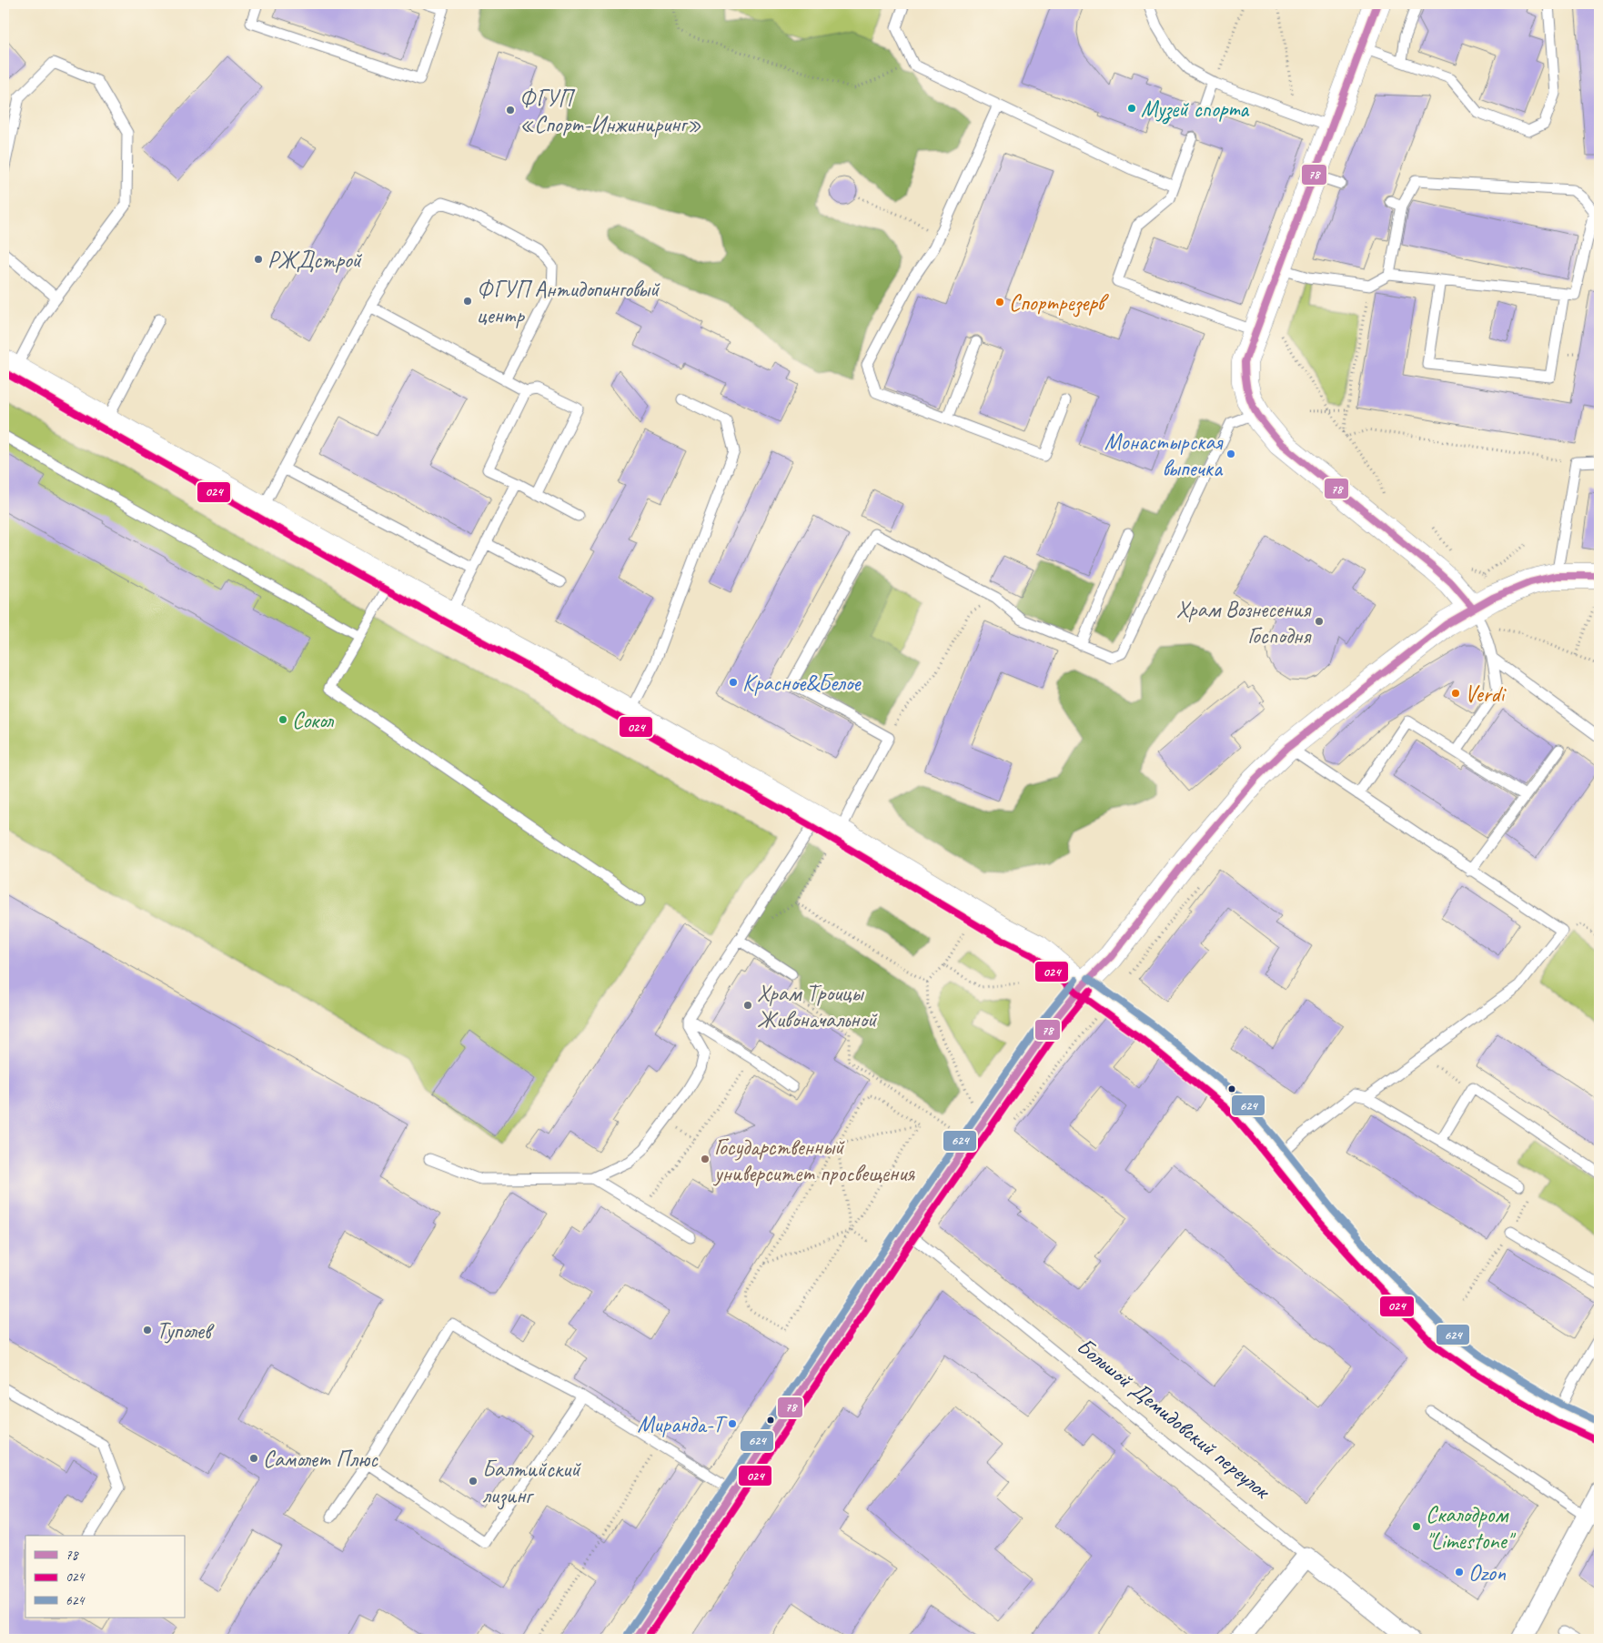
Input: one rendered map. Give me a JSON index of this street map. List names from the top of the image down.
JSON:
{
  "streets": {
    "street": ["Большой Демидовский переулок"]
  },
  "places": [
    "Музей спорта",
    "ФГУП «Спорт-Инжиниринг»",
    "РЖДстрой",
    "ФГУП Антидопинговый центр",
    "Спортрезерв",
    "Монастырская выпечка",
    "Храм Вознесения Господня",
    "Красное&Белое",
    "Verdi",
    "Сокол",
    "Храм Троицы Живоначальной",
    "Государственный университет просвещения",
    "Туполев",
    "Миранда-Т",
    "Самолет Плюс",
    "Балтийский лизинг",
    "Скалодром \"Limestone\"",
    "Ozon"
  ],
  "lines": ["transit line 78", "transit line 024", "transit line 624"],
  "legend": ["78", "024", "624"]
}
